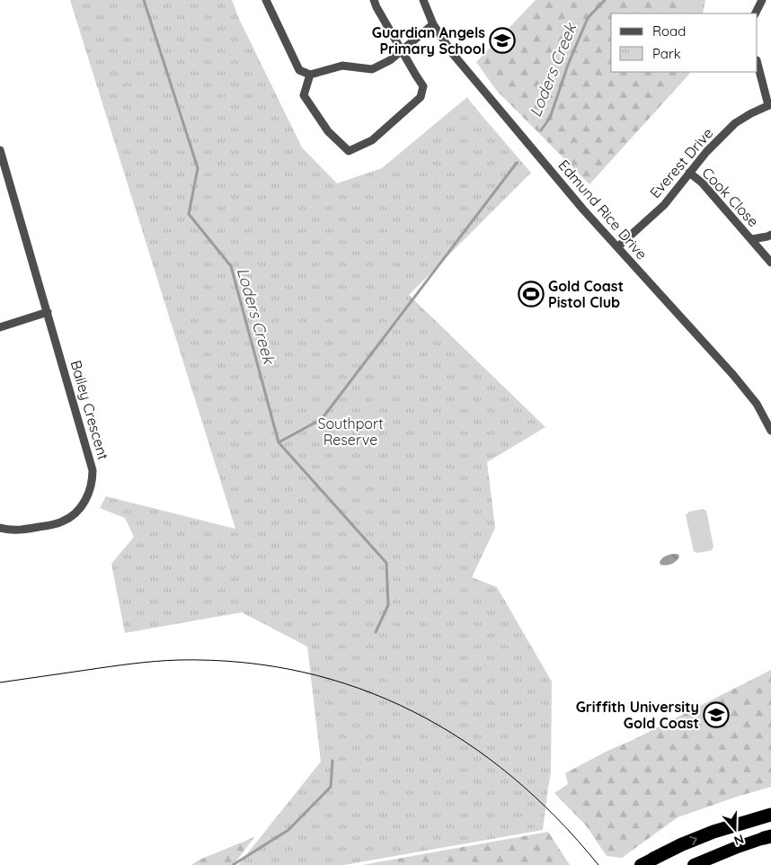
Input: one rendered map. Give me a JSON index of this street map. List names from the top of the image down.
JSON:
{
  "streets": {
    "street": [
      "Everest Drive",
      "Cook Close",
      "Edmund Rice Drive",
      "Bailey Crescent"
    ]
  },
  "crossings": [
    ["Everest Drive", "Cook Close"],
    ["Everest Drive", "Edmund Rice Drive"]
  ],
  "water": ["Loders Creek"],
  "parks": ["Southport Reserve"],
  "places": {
    "school or university": ["Guardian Angels Primary School", "Griffith University Gold Coast"],
    "sports": ["Gold Coast Pistol Club"]
  },
  "legend": ["Road", "Park"],
  "north": "bottom"
}
